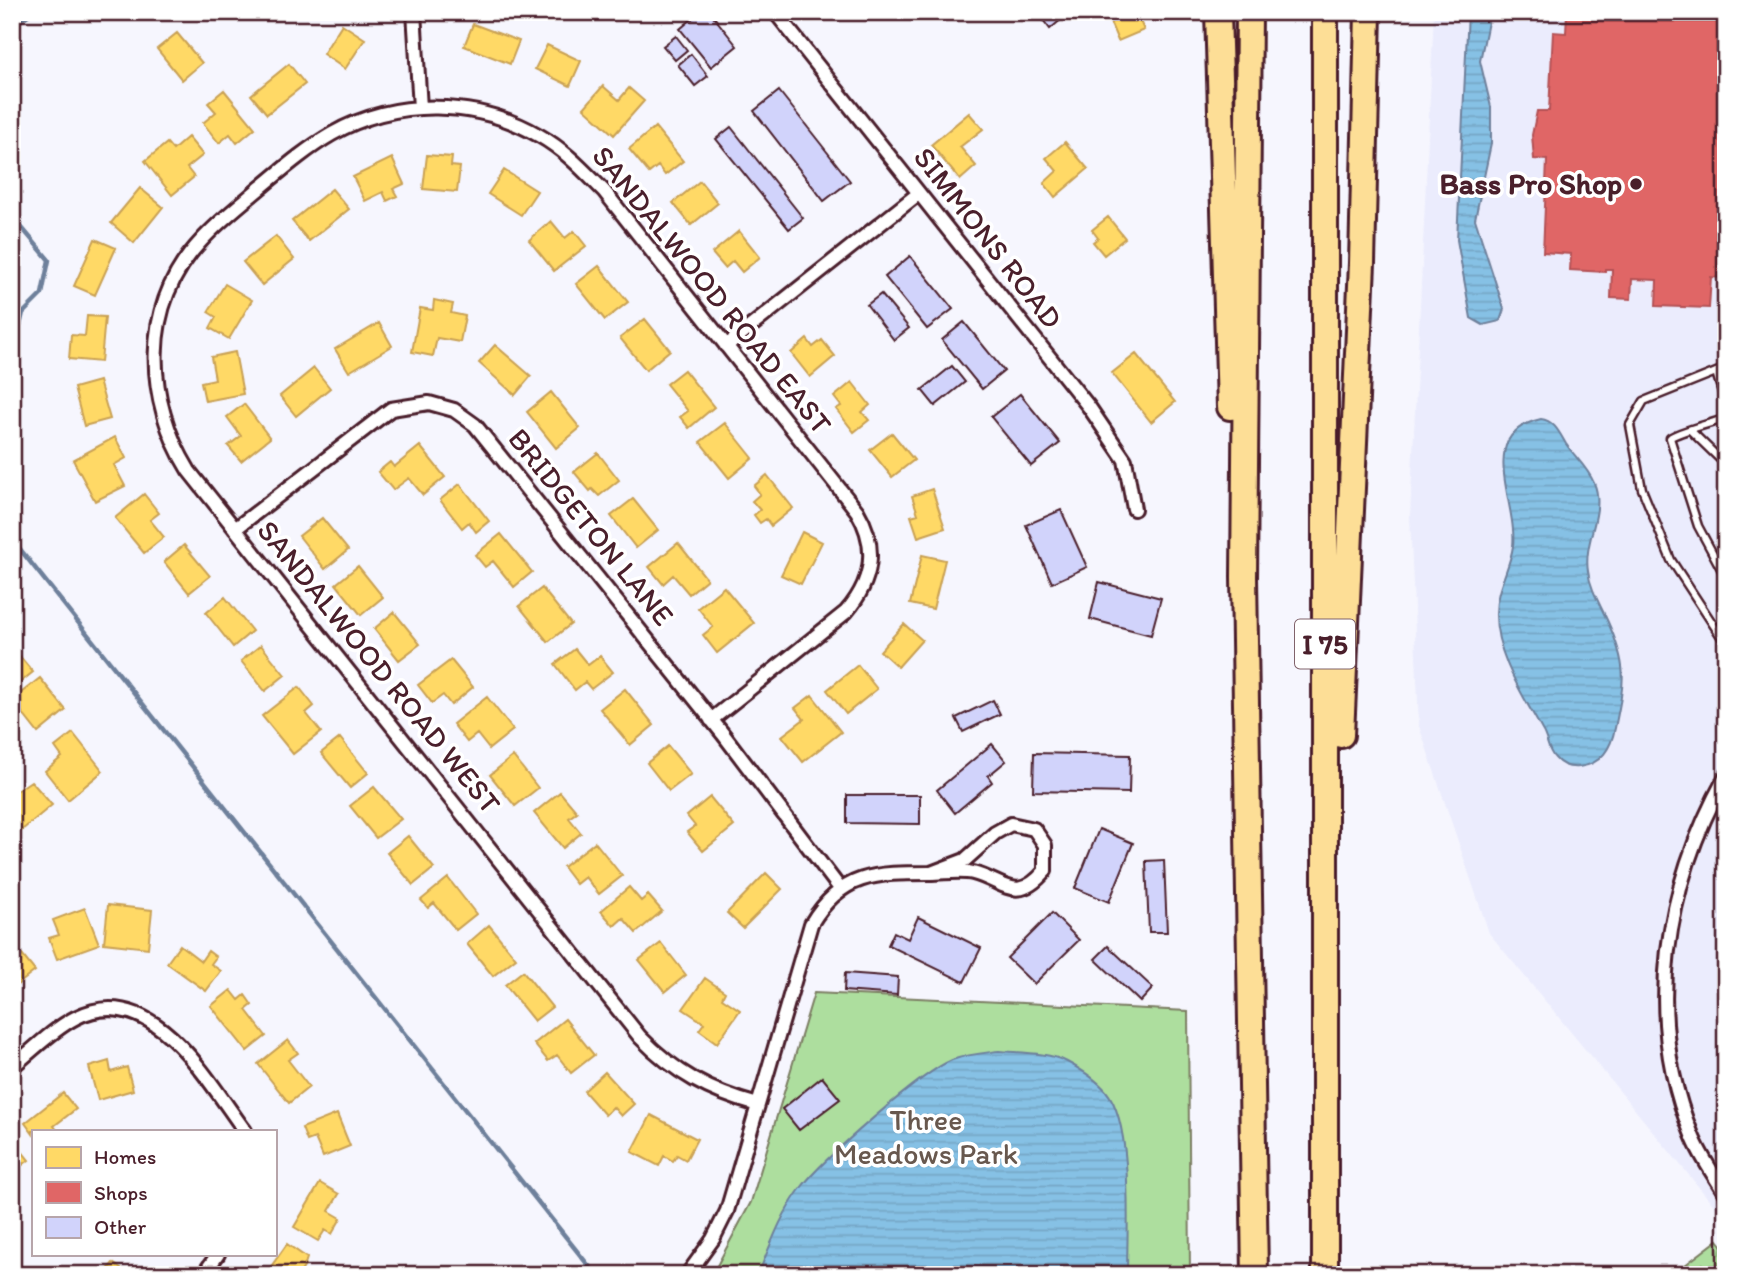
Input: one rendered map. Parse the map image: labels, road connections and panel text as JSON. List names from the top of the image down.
{
  "streets": {
    "highway": ["I 75"],
    "street": [
      "SIMMONS ROAD",
      "SANDALWOOD ROAD EAST",
      "BRIDGETON LANE",
      "SANDALWOOD ROAD WEST"
    ]
  },
  "crossings": [
    ["SANDALWOOD ROAD EAST", "BRIDGETON LANE"],
    ["SANDALWOOD ROAD EAST", "SANDALWOOD ROAD WEST"],
    ["BRIDGETON LANE", "SANDALWOOD ROAD WEST"]
  ],
  "parks": ["Three Meadows Park"],
  "places": ["Bass Pro Shop"],
  "legend": ["Homes", "Shops", "Other"]
}
